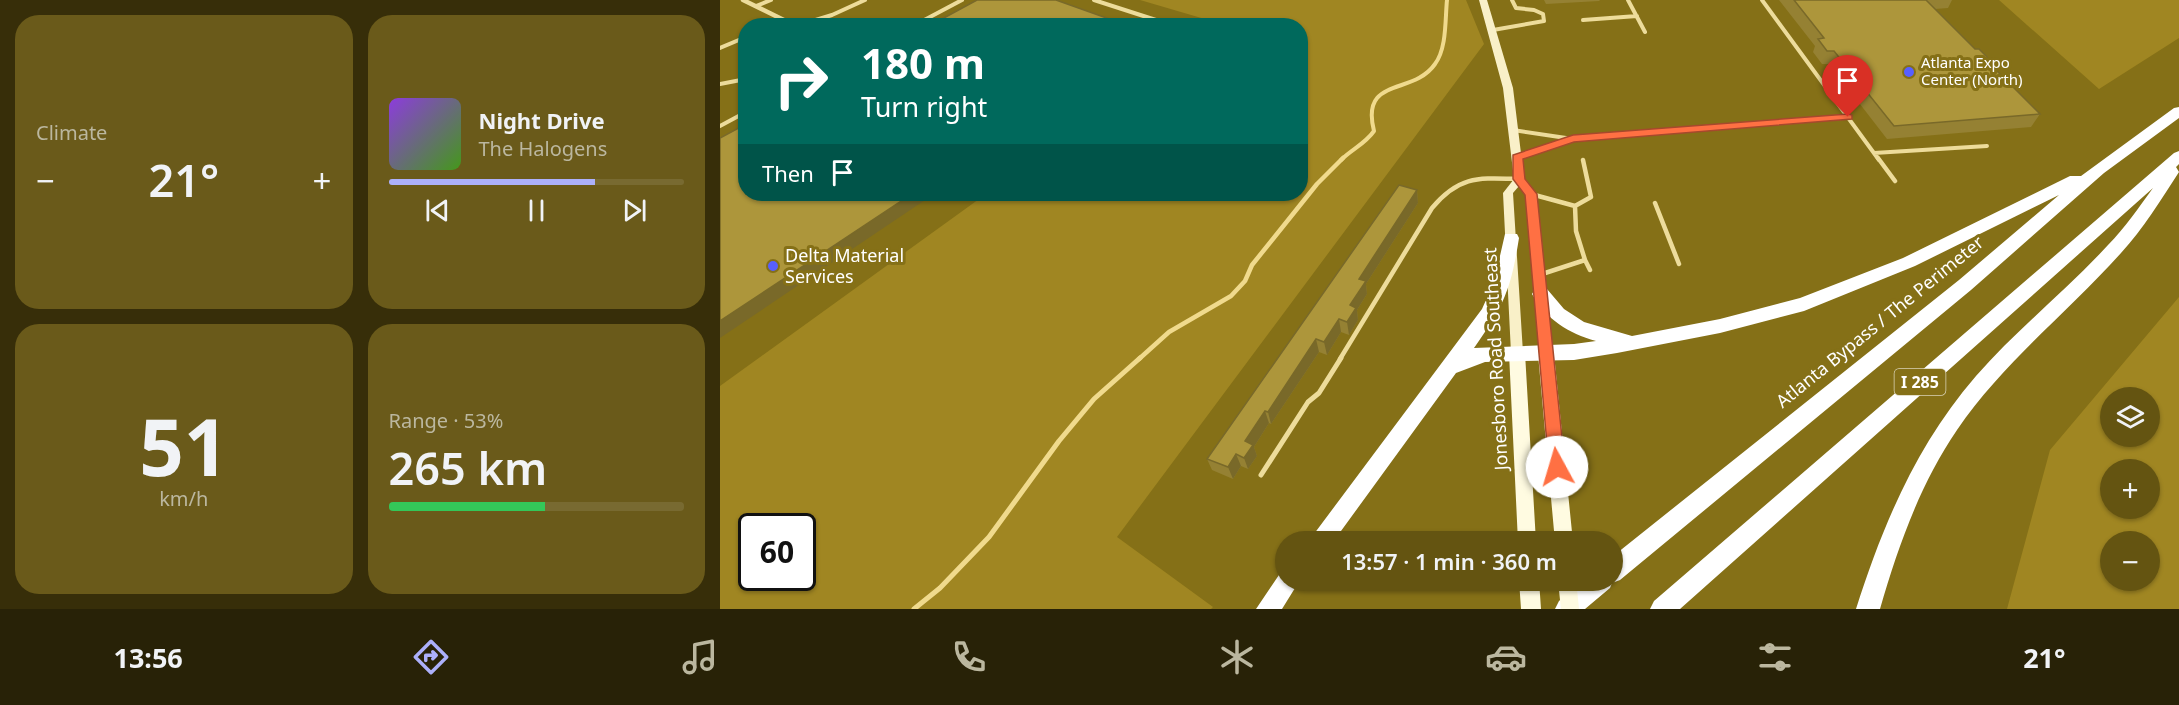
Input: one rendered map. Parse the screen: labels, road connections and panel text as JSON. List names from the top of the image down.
{
  "streets": {
    "highway": ["Atlanta Bypass / The Perimeter", "I 285"],
    "main road": ["Jonesboro Road Southeast"]
  },
  "places": ["Atlanta Expo Center (North)", "Delta Material Services"],
  "page": {
    "tile": [
      "Climate",
      ["51", "km/h"],
      ["Range · 53%", "265 km"]
    ],
    "turn": ["180 m", "Turn right"],
    "song": ["Night Drive", "The Halogens"],
    "then": "Then",
    "heat": ["−", "21°", "+"],
    "map_buttons": ["+", "−"],
    "limit": "60",
    "trip": "13:57 · 1 min · 360 m",
    "tabs": ["13:56", "21°"]
  }
}
